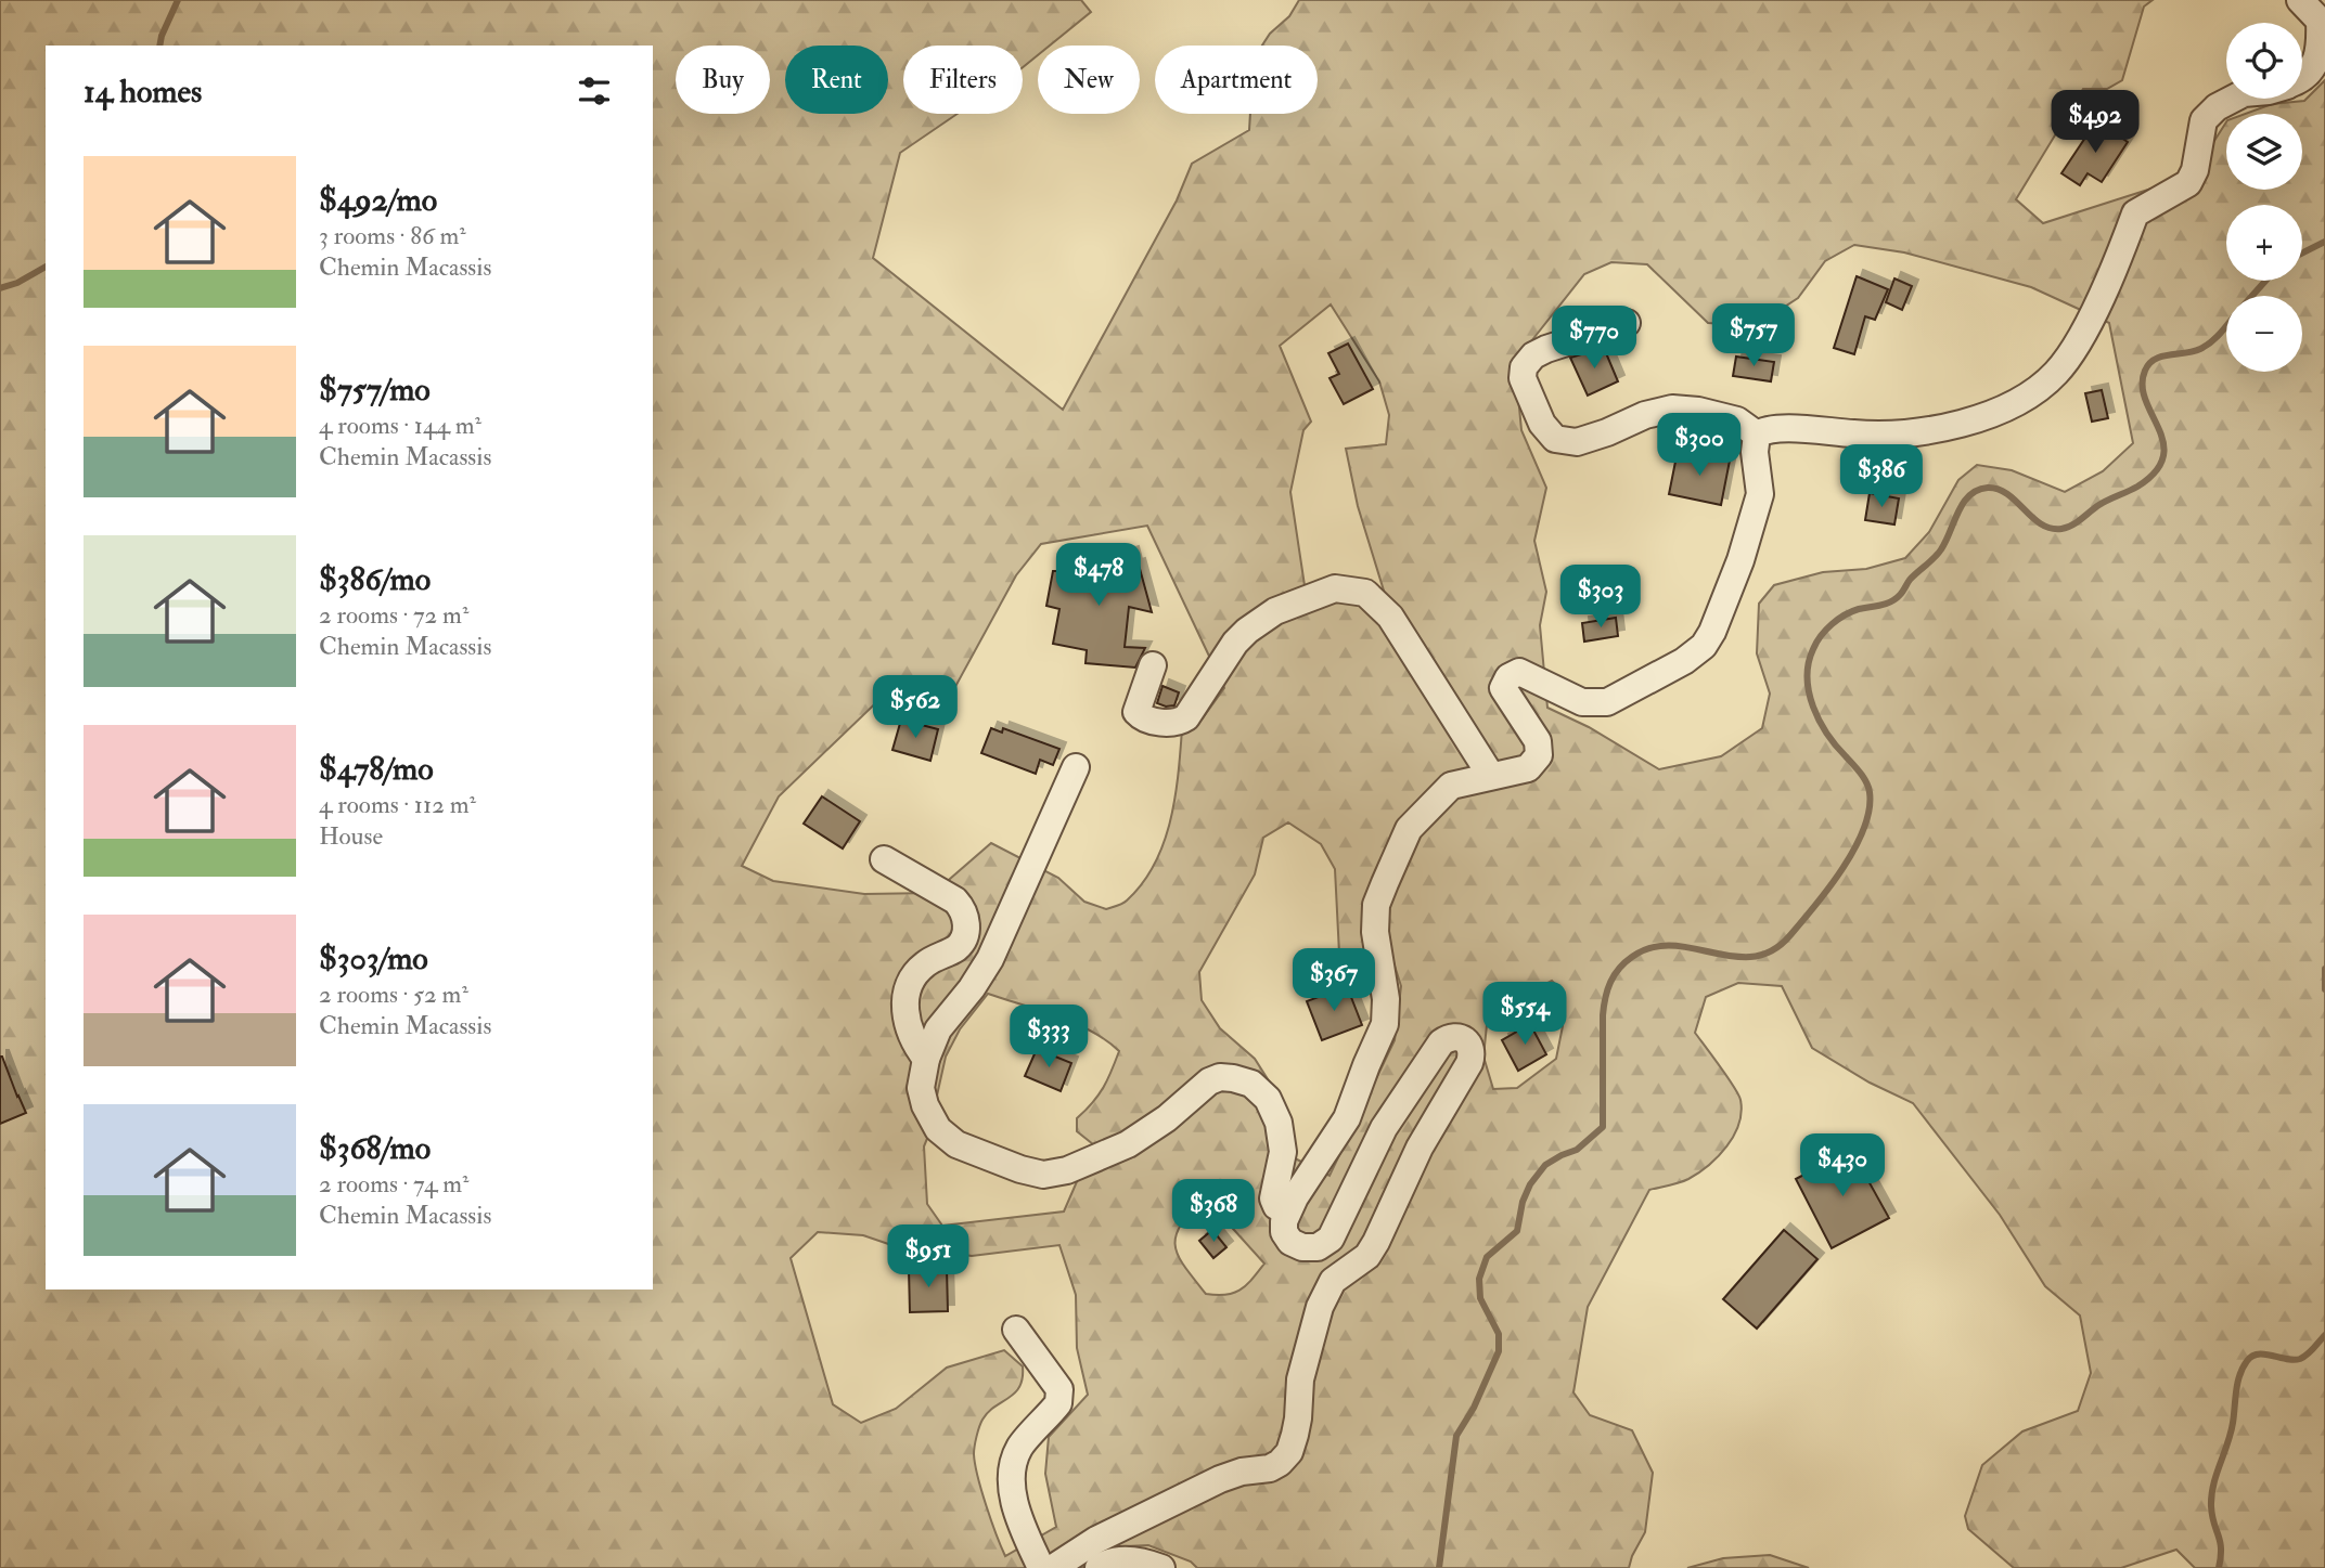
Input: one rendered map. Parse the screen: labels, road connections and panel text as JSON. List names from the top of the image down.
{
  "page": {
    "map_buttons": ["+", "−"],
    "chip": [
      "Buy",
      "Rent",
      "Filters",
      "New",
      "Apartment"
    ],
    "heading": "14 homes",
    "price": [
      "$492",
      "$757",
      "$770",
      "$300",
      "$386",
      "$478",
      "$303",
      "$562",
      "$367",
      "$554",
      "$333",
      "$430",
      "$368",
      "$951"
    ],
    "list": [
      {
        "name": "$492/mo",
        "note": "3 rooms · 86 m² · Chemin Macassis"
      },
      {
        "name": "$757/mo",
        "note": "4 rooms · 144 m² · Chemin Macassis"
      },
      {
        "name": "$386/mo",
        "note": "2 rooms · 72 m² · Chemin Macassis"
      },
      {
        "name": "$478/mo",
        "note": "4 rooms · 112 m² · House"
      },
      {
        "name": "$303/mo",
        "note": "2 rooms · 52 m² · Chemin Macassis"
      },
      {
        "name": "$368/mo",
        "note": "2 rooms · 74 m² · Chemin Macassis"
      }
    ]
  }
}
